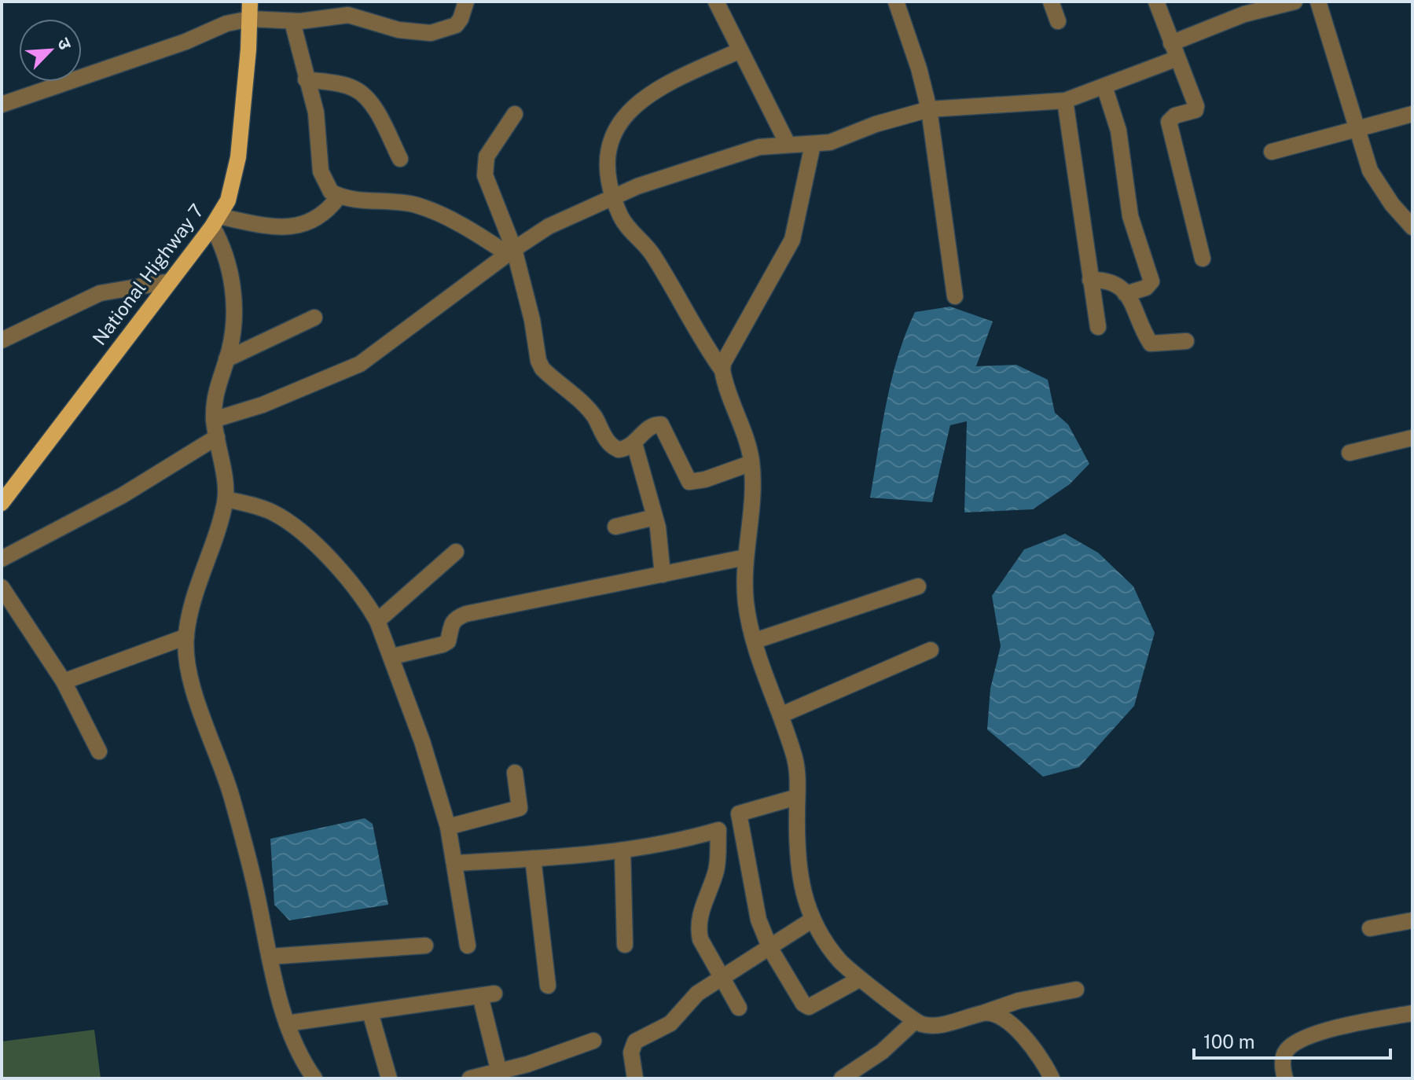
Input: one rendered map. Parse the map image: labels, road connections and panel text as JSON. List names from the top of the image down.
{
  "streets": {
    "main road": ["National Highway 7"]
  },
  "scale_bar": "100 m",
  "north": "top right"
}
